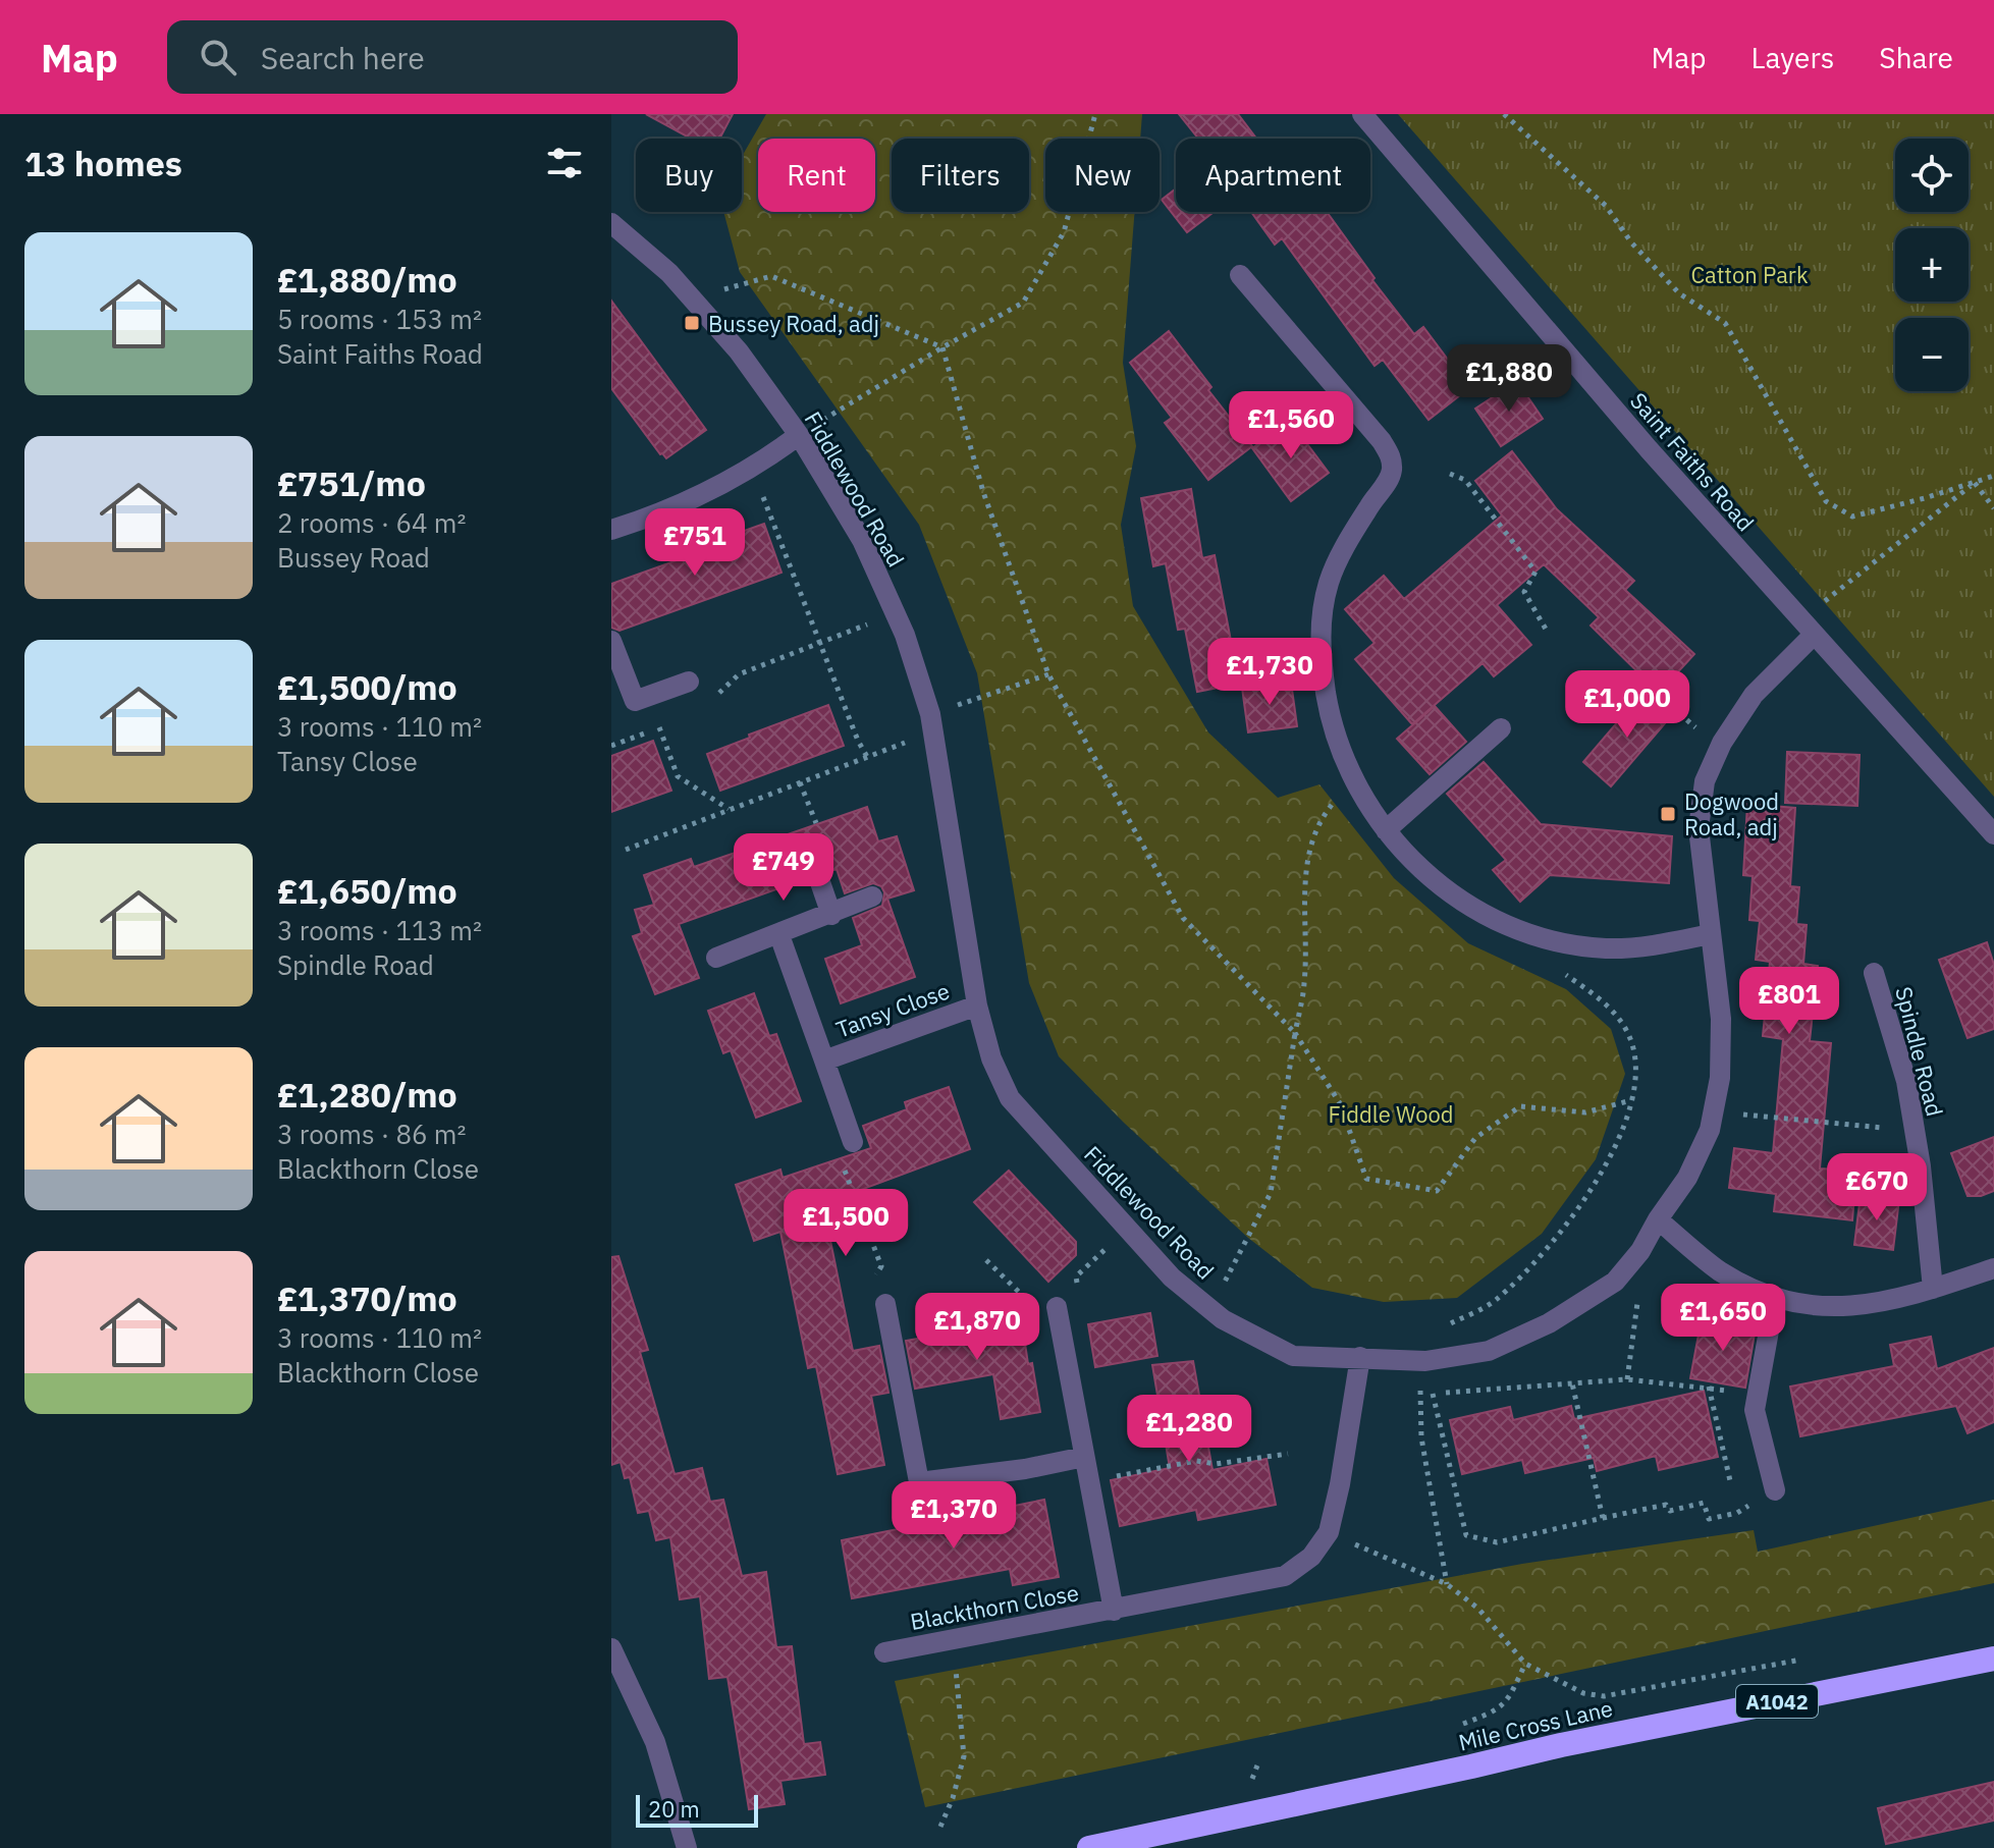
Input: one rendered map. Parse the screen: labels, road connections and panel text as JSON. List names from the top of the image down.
{
  "streets": {
    "highway": ["A1042", "Mile Cross Lane"],
    "street": [
      "Saint Faiths Road",
      "Fiddlewood Road",
      "Tansy Close",
      "Spindle Road",
      "Blackthorn Close"
    ]
  },
  "crossings": [
    ["Saint Faiths Road", "Fiddlewood Road"],
    ["Fiddlewood Road", "Tansy Close"],
    ["Fiddlewood Road", "Blackthorn Close"]
  ],
  "parks": ["Catton Park", "Fiddle Wood"],
  "places": {
    "transit": ["Bussey Road, adj", "Dogwood Road, adj"]
  },
  "scale_bar": "20 m",
  "page": {
    "header": "Map",
    "search": "Search here",
    "nav": ["Map", "Layers", "Share"],
    "heading": "13 homes",
    "map_buttons": ["+", "−"],
    "chip": [
      "Buy",
      "Rent",
      "Filters",
      "New",
      "Apartment"
    ],
    "list": [
      {
        "name": "£1,880/mo",
        "note": "5 rooms · 153 m² · Saint Faiths Road"
      },
      {
        "name": "£751/mo",
        "note": "2 rooms · 64 m² · Bussey Road"
      },
      {
        "name": "£1,500/mo",
        "note": "3 rooms · 110 m² · Tansy Close"
      },
      {
        "name": "£1,650/mo",
        "note": "3 rooms · 113 m² · Spindle Road"
      },
      {
        "name": "£1,280/mo",
        "note": "3 rooms · 86 m² · Blackthorn Close"
      },
      {
        "name": "£1,370/mo",
        "note": "3 rooms · 110 m² · Blackthorn Close"
      }
    ],
    "price": [
      "£1,880",
      "£1,560",
      "£751",
      "£1,730",
      "£1,000",
      "£749",
      "£801",
      "£670",
      "£1,500",
      "£1,650",
      "£1,870",
      "£1,280",
      "£1,370"
    ],
    "scale": "20 m"
  }
}
